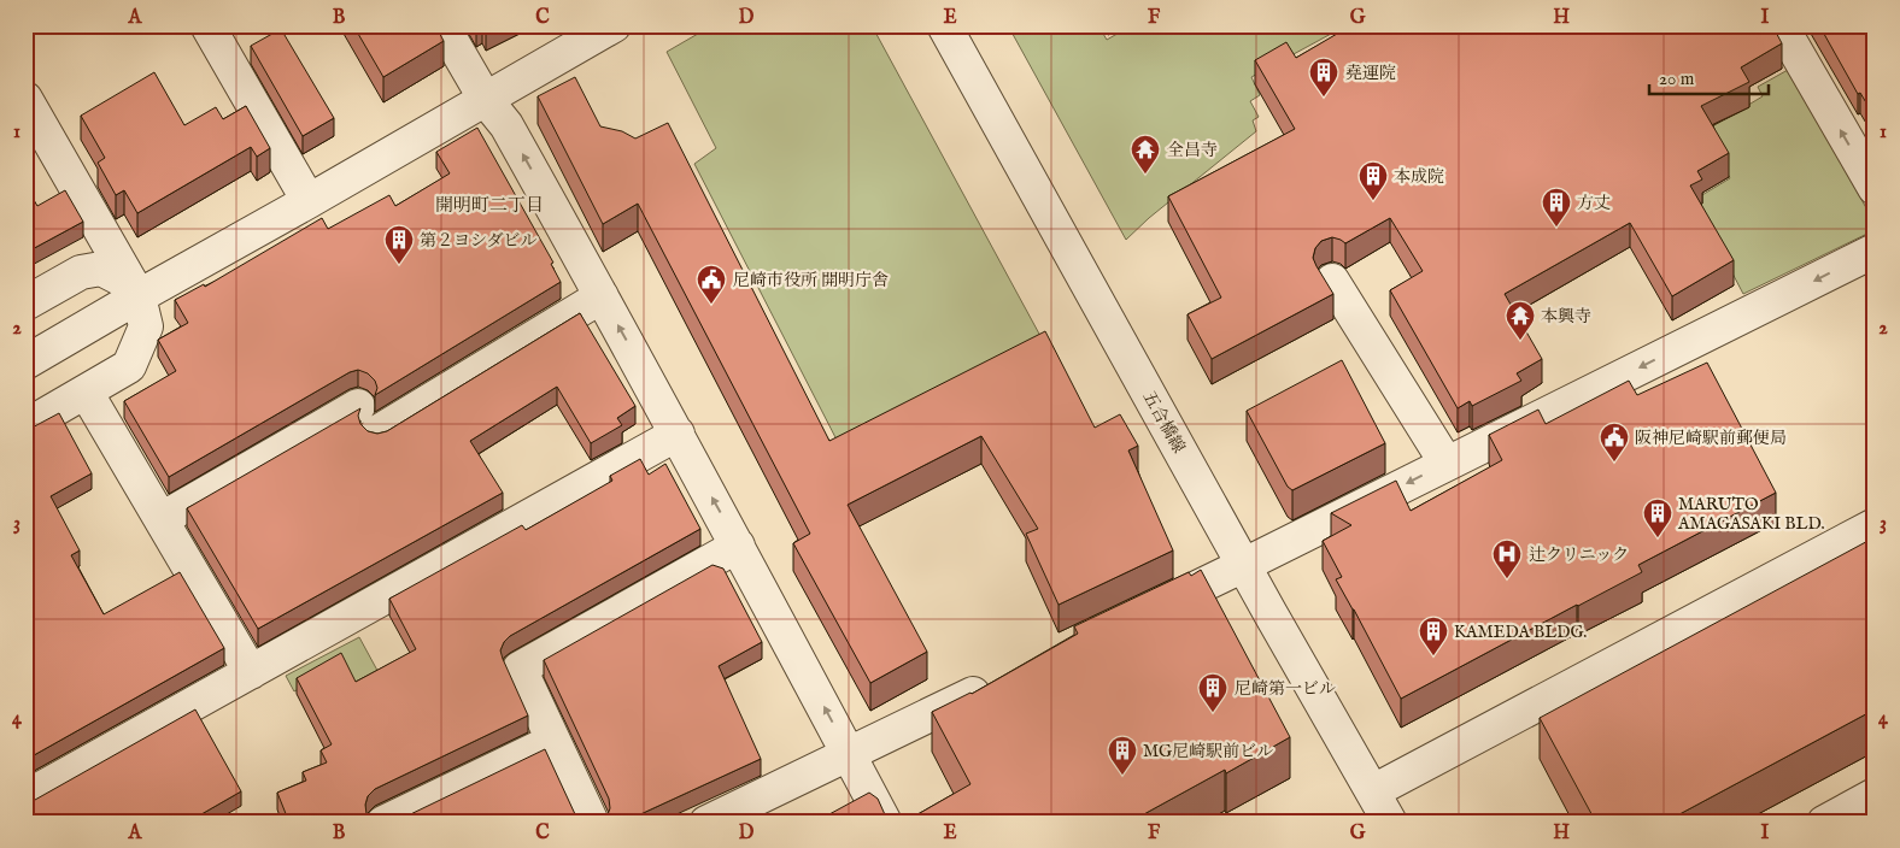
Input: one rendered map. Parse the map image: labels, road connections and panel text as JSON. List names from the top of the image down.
{
  "streets": {
    "street": ["五合橋線"]
  },
  "districts": ["開明町二丁目"],
  "places": {
    "building": [
      "堯運院",
      "本成院",
      "方丈",
      "第２ヨシダビル",
      "MARUTO AMAGASAKI BLD.",
      "KAMEDA BLDG.",
      "尼崎第一ビル",
      "MG尼崎駅前ビル"
    ],
    "temple": ["全昌寺", "本興寺"],
    "public building": ["尼崎市役所 開明庁舎", "阪神尼崎駅前郵便局"],
    "hospital": ["辻クリニック"]
  },
  "scale_bar": "20 m",
  "grid": {
    "columns": [
      "A",
      "B",
      "C",
      "D",
      "E",
      "F",
      "G",
      "H",
      "I"
    ],
    "rows": [
      "1",
      "2",
      "3",
      "4"
    ]
  }
}
